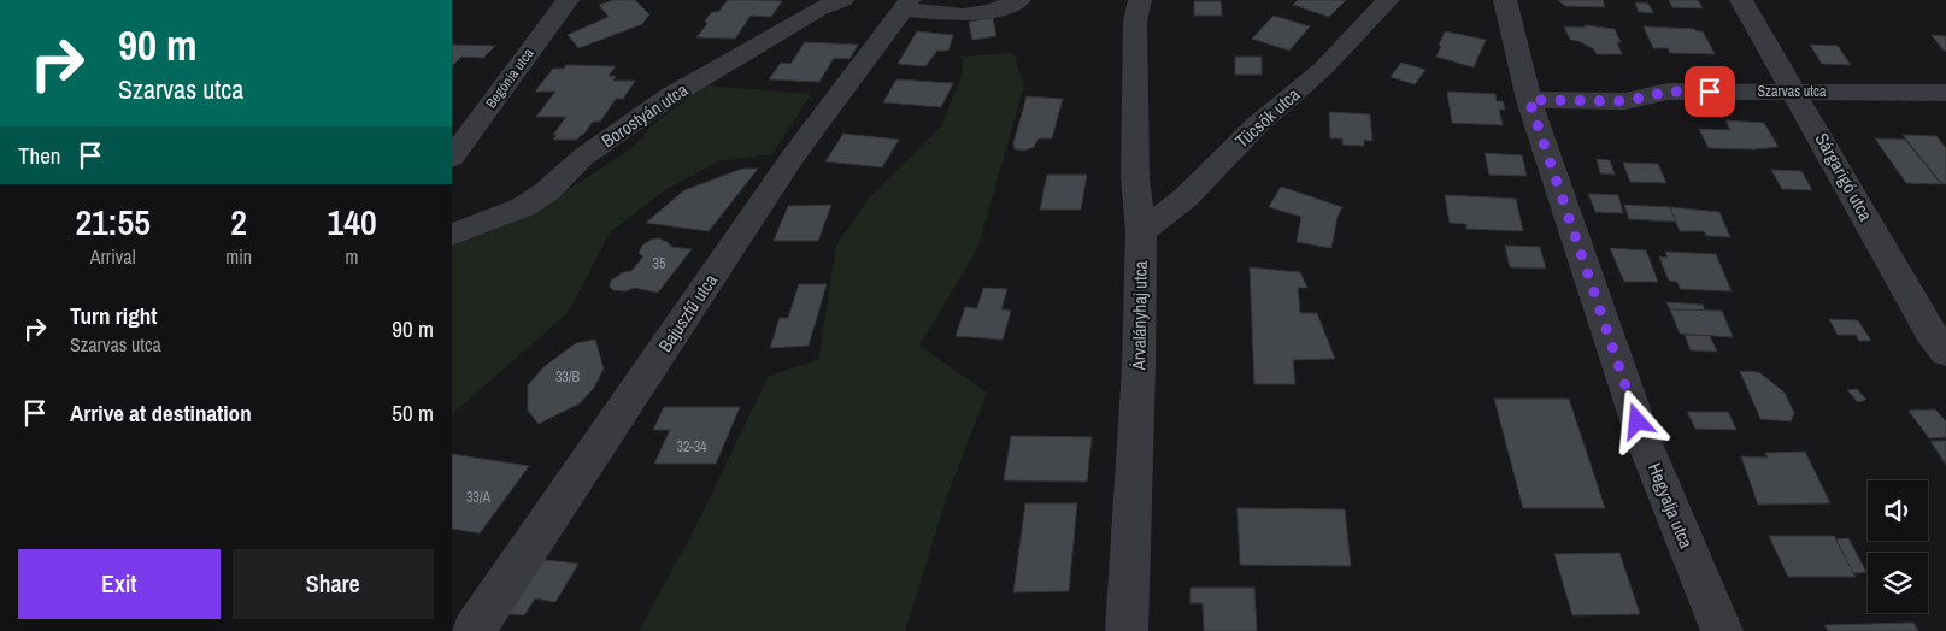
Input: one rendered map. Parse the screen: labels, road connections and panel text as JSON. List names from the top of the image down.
{
  "streets": {
    "street": [
      "Begónia utca",
      "Szarvas utca",
      "Borostyán utca",
      "Tücsök utca",
      "Sárgarigó utca",
      "Bajuszfű utca",
      "Árvalányhaj utca",
      "Hegyalja utca"
    ]
  },
  "crossings": [
    ["Szarvas utca", "Sárgarigó utca"],
    ["Szarvas utca", "Hegyalja utca"],
    ["Tücsök utca", "Árvalányhaj utca"]
  ],
  "house_numbers": [
    "35",
    "33/B",
    "32-34",
    "33/A"
  ],
  "page": {
    "turn": ["90 m", "Szarvas utca"],
    "then": "Then",
    "eta": [
      "21:55",
      "Arrival",
      "2",
      "min",
      "140",
      "m"
    ],
    "list": [
      {
        "name": "Turn right",
        "note": "Szarvas utca",
        "value": "90 m"
      },
      {
        "name": "Arrive at destination",
        "value": "50 m"
      }
    ],
    "buttons": ["Exit", "Share"]
  }
}
